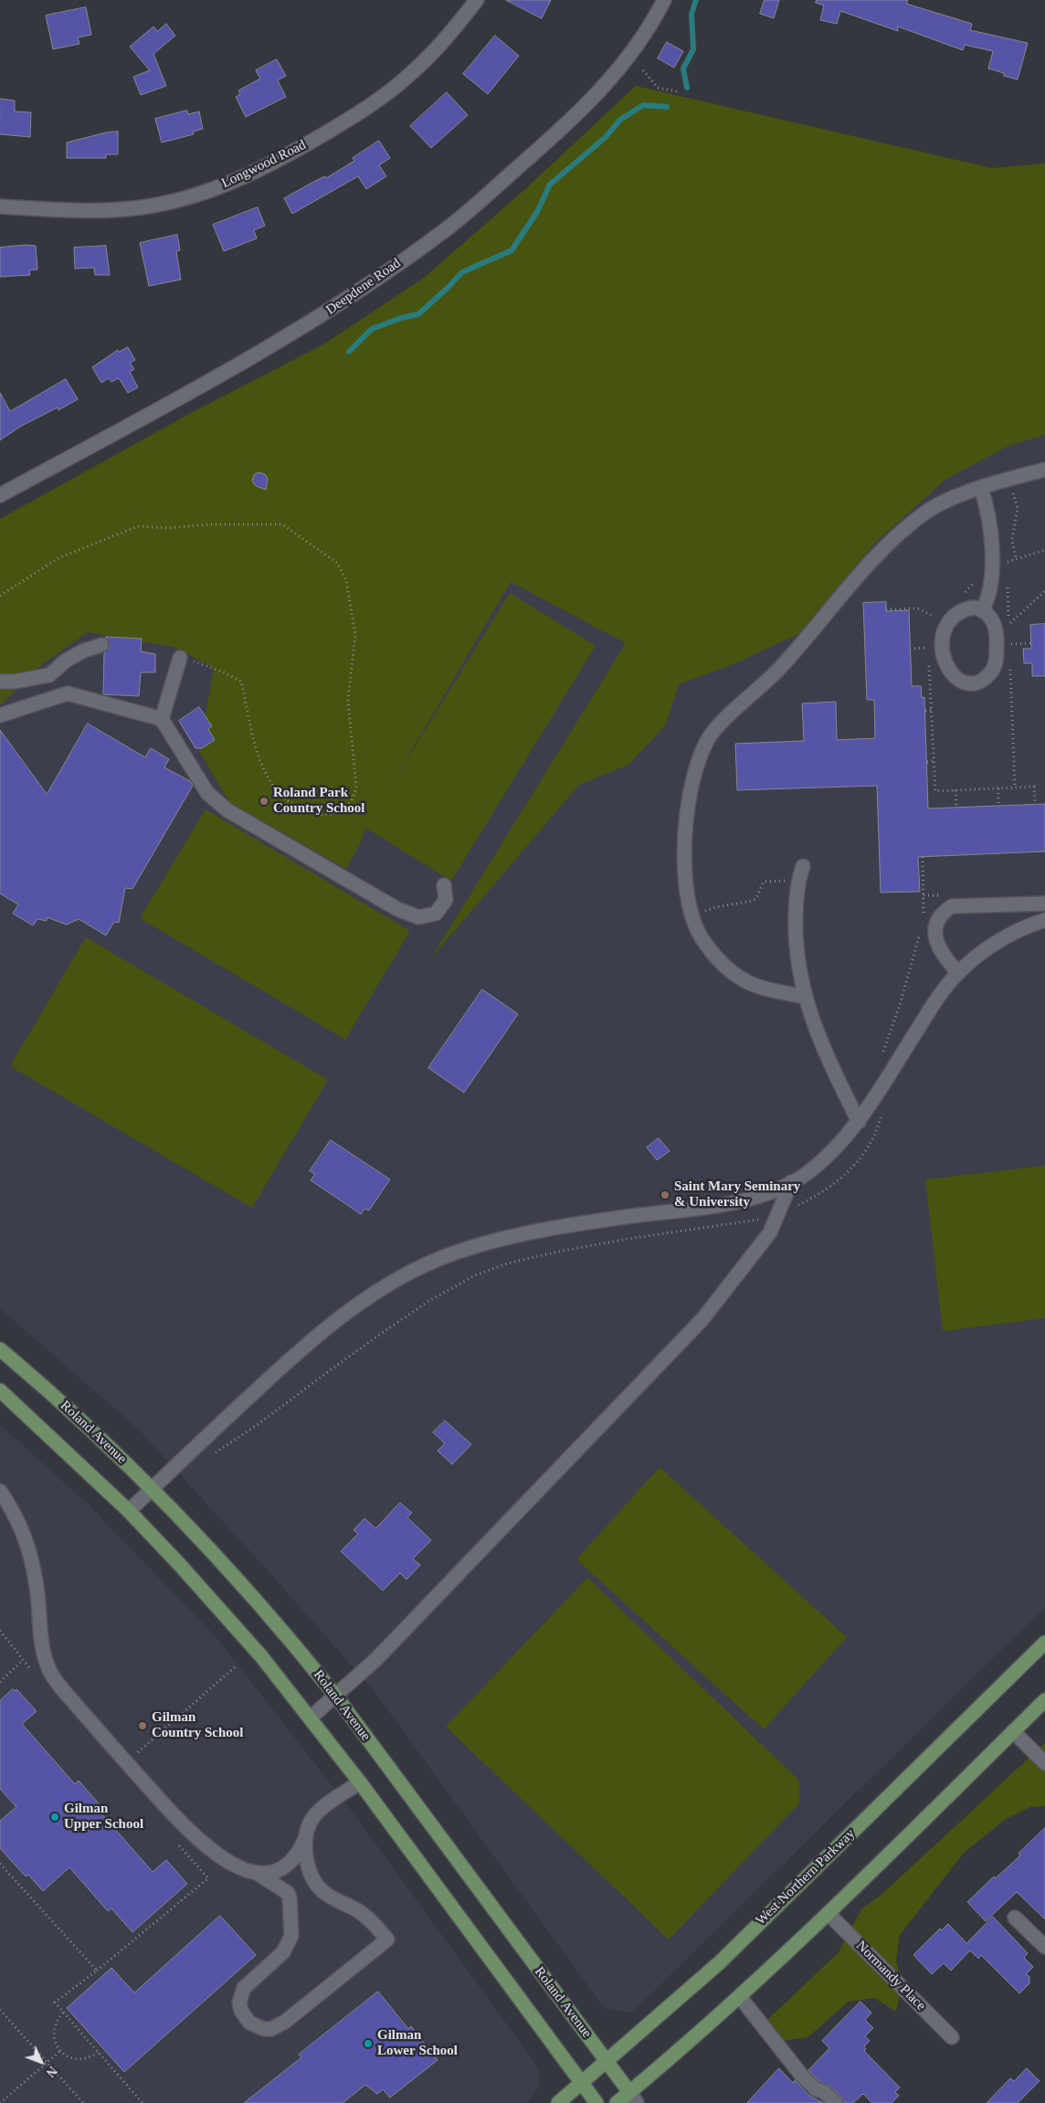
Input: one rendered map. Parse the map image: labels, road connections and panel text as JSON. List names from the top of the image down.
{
  "streets": {
    "main road": ["Roland Avenue", "West Northern Parkway"],
    "street": ["Longwood Road", "Deepdene Road", "Normandy Place"]
  },
  "crossings": [
    ["Roland Avenue", "West Northern Parkway"]
  ],
  "places": [
    "Roland Park Country School",
    "Saint Mary Seminary & University",
    "Gilman Country School",
    "Gilman Upper School",
    "Gilman Lower School"
  ],
  "north": "bottom right"
}
